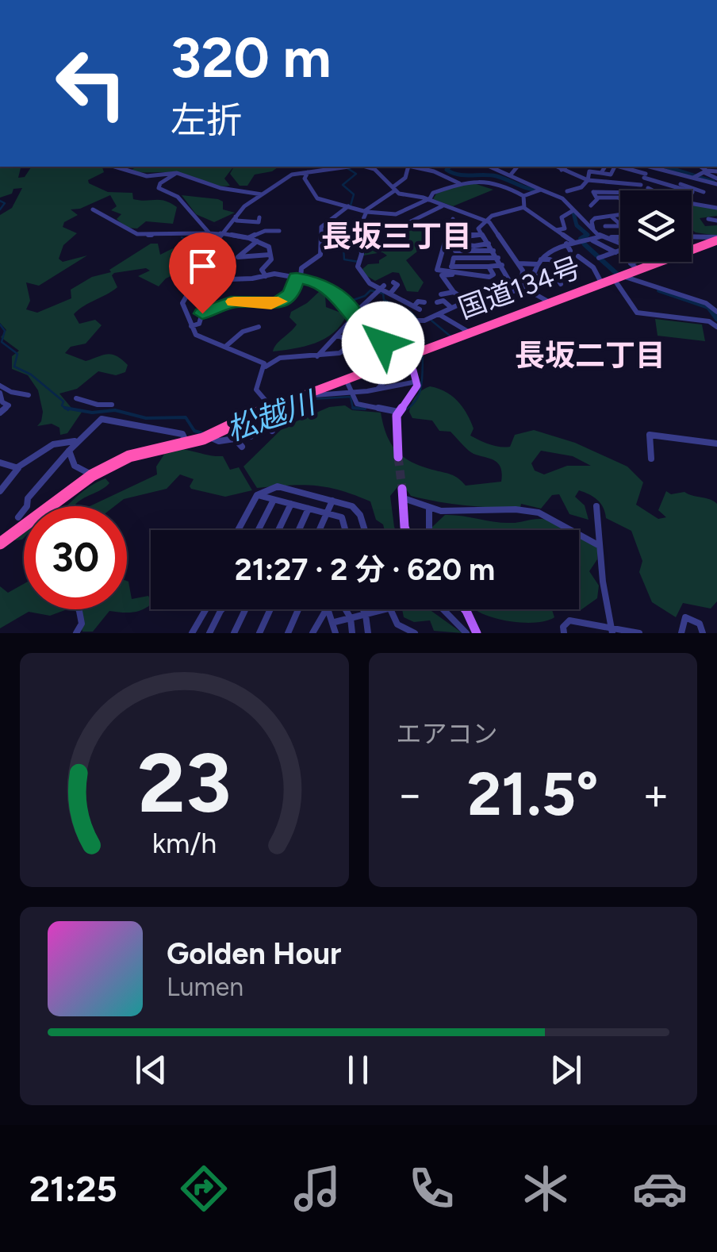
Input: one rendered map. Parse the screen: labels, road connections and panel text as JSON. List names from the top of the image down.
{
  "streets": {
    "highway": ["国道134号"]
  },
  "districts": ["長坂三丁目", "長坂二丁目"],
  "water": ["松越川"],
  "page": {
    "turn": ["320 m", "左折"],
    "limit": "30",
    "trip": "21:27 · 2 分 · 620 m",
    "tile": "エアコン",
    "heat": ["−", "21.5°", "+"],
    "song": ["Golden Hour", "Lumen"],
    "tabs": "21:25",
    "gauge": ["23", "km/h"]
  }
}
